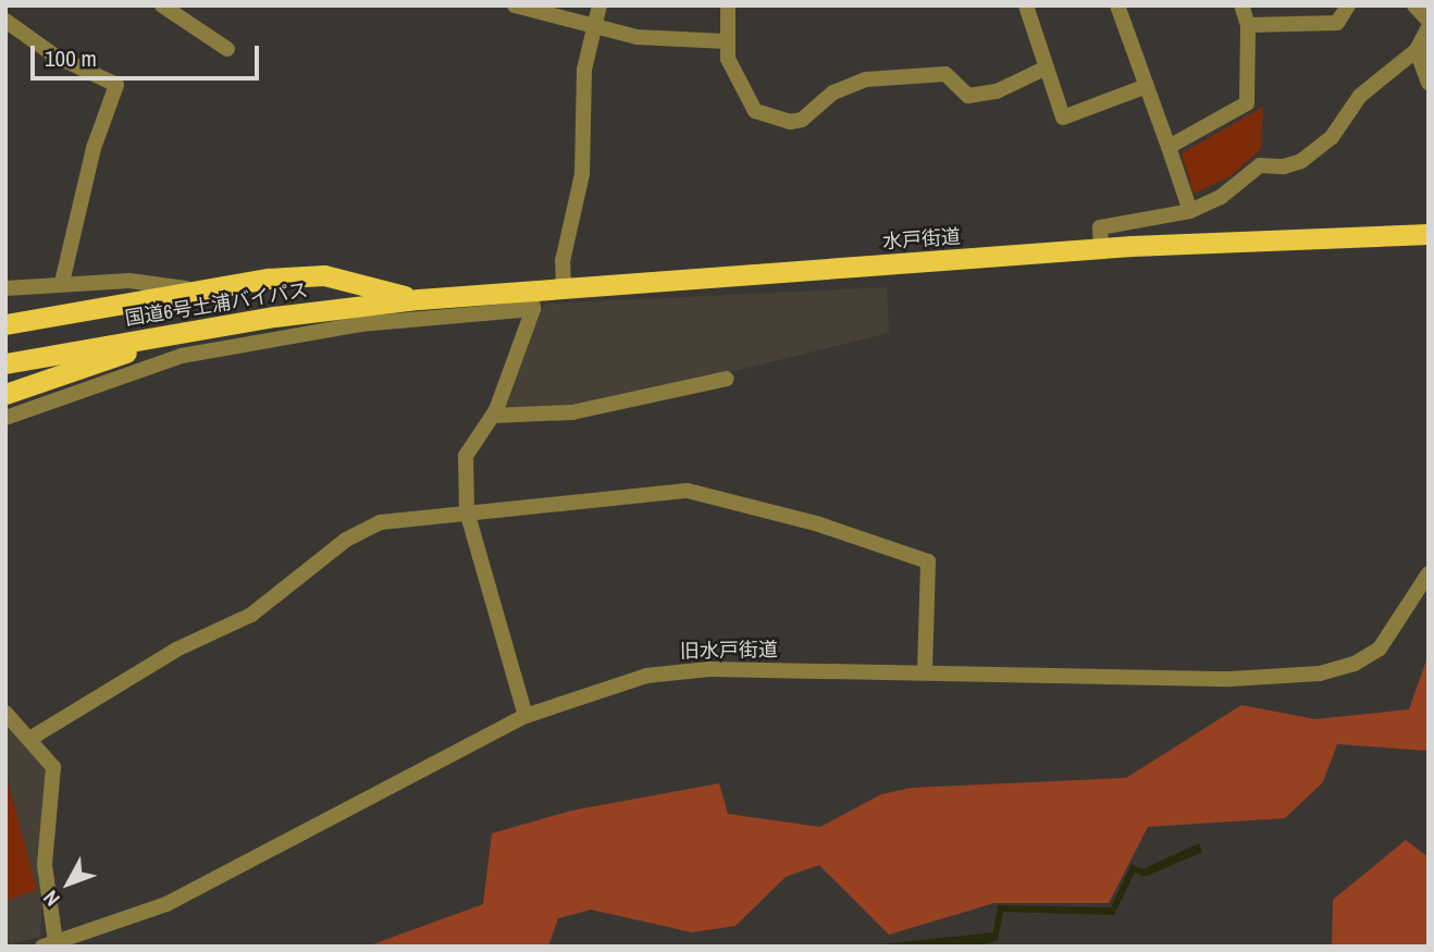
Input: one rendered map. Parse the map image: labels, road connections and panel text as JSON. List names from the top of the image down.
{
  "streets": {
    "highway": ["水戸街道", "国道6号土浦バイパス"],
    "street": ["旧水戸街道"]
  },
  "crossings": [
    ["水戸街道", "国道6号土浦バイパス"]
  ],
  "scale_bar": "100 m",
  "north": "bottom left"
}
